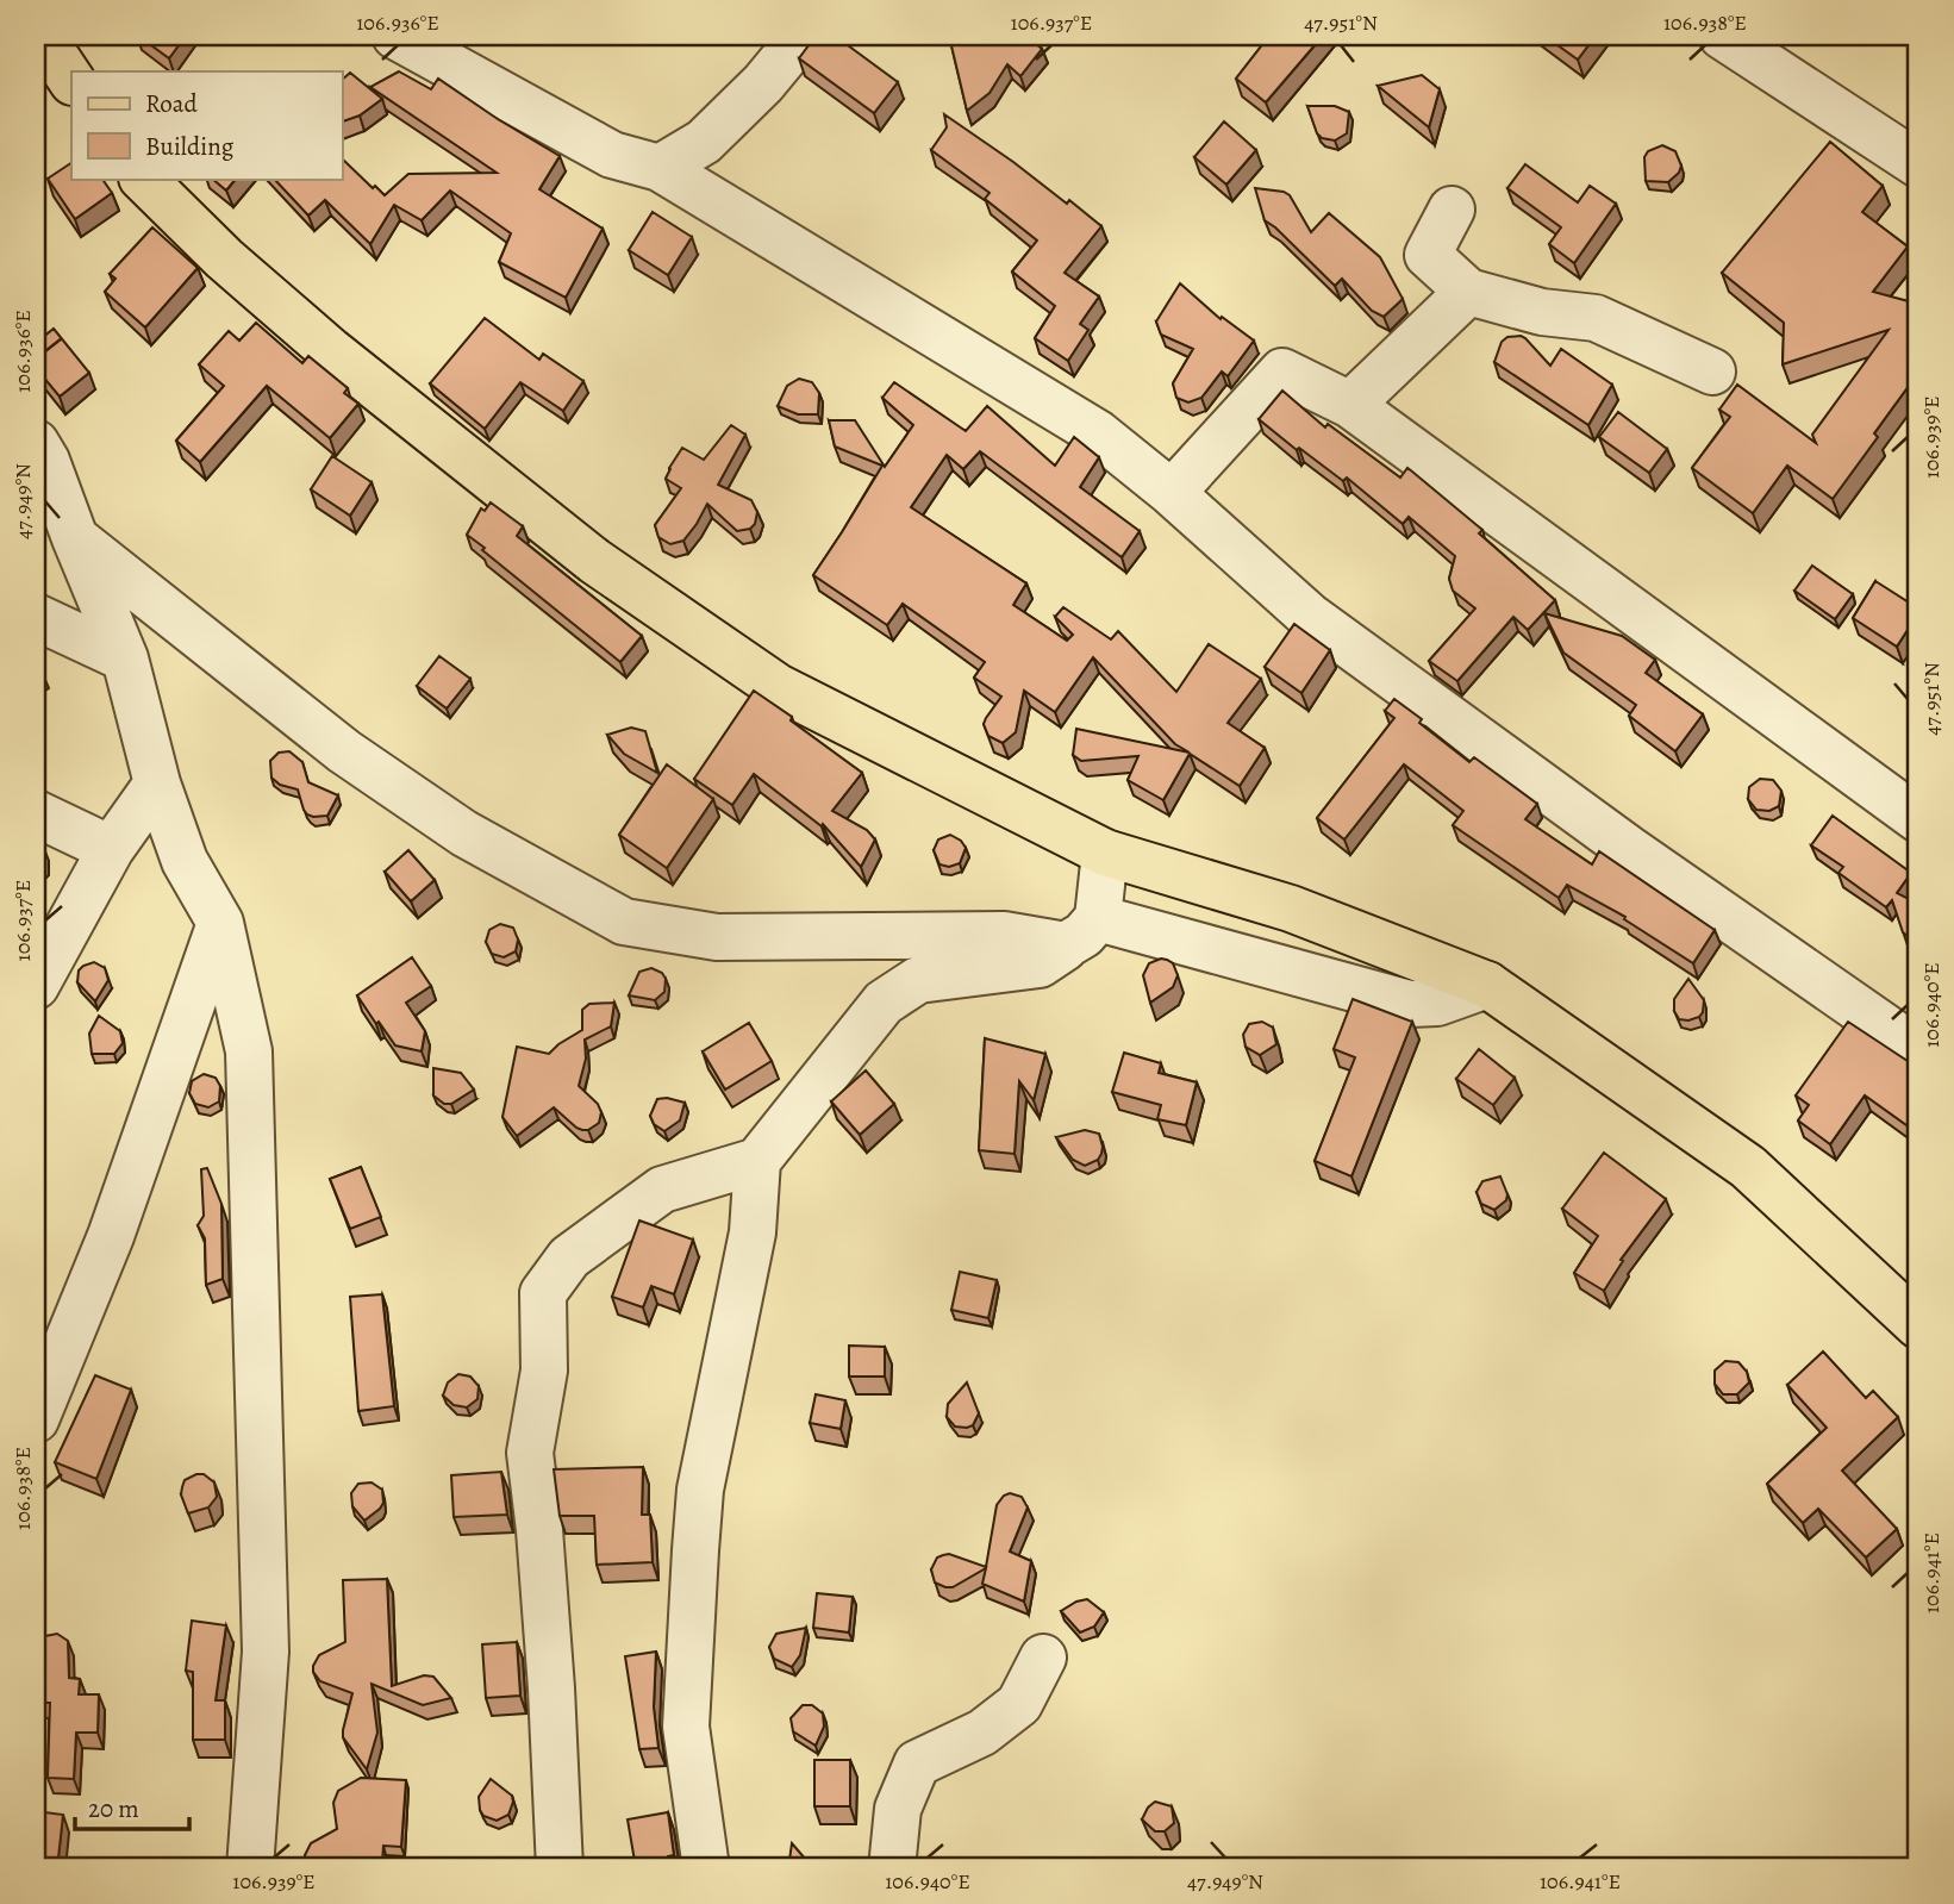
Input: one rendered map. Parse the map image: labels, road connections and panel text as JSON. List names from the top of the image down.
{
  "legend": ["Road", "Building"],
  "scale_bar": "20 m",
  "coordinates": [
    "106.936°E",
    "106.937°E",
    "47.951°N",
    "106.938°E",
    "106.939°E",
    "47.949°N",
    "106.940°E",
    "106.941°E"
  ]
}
